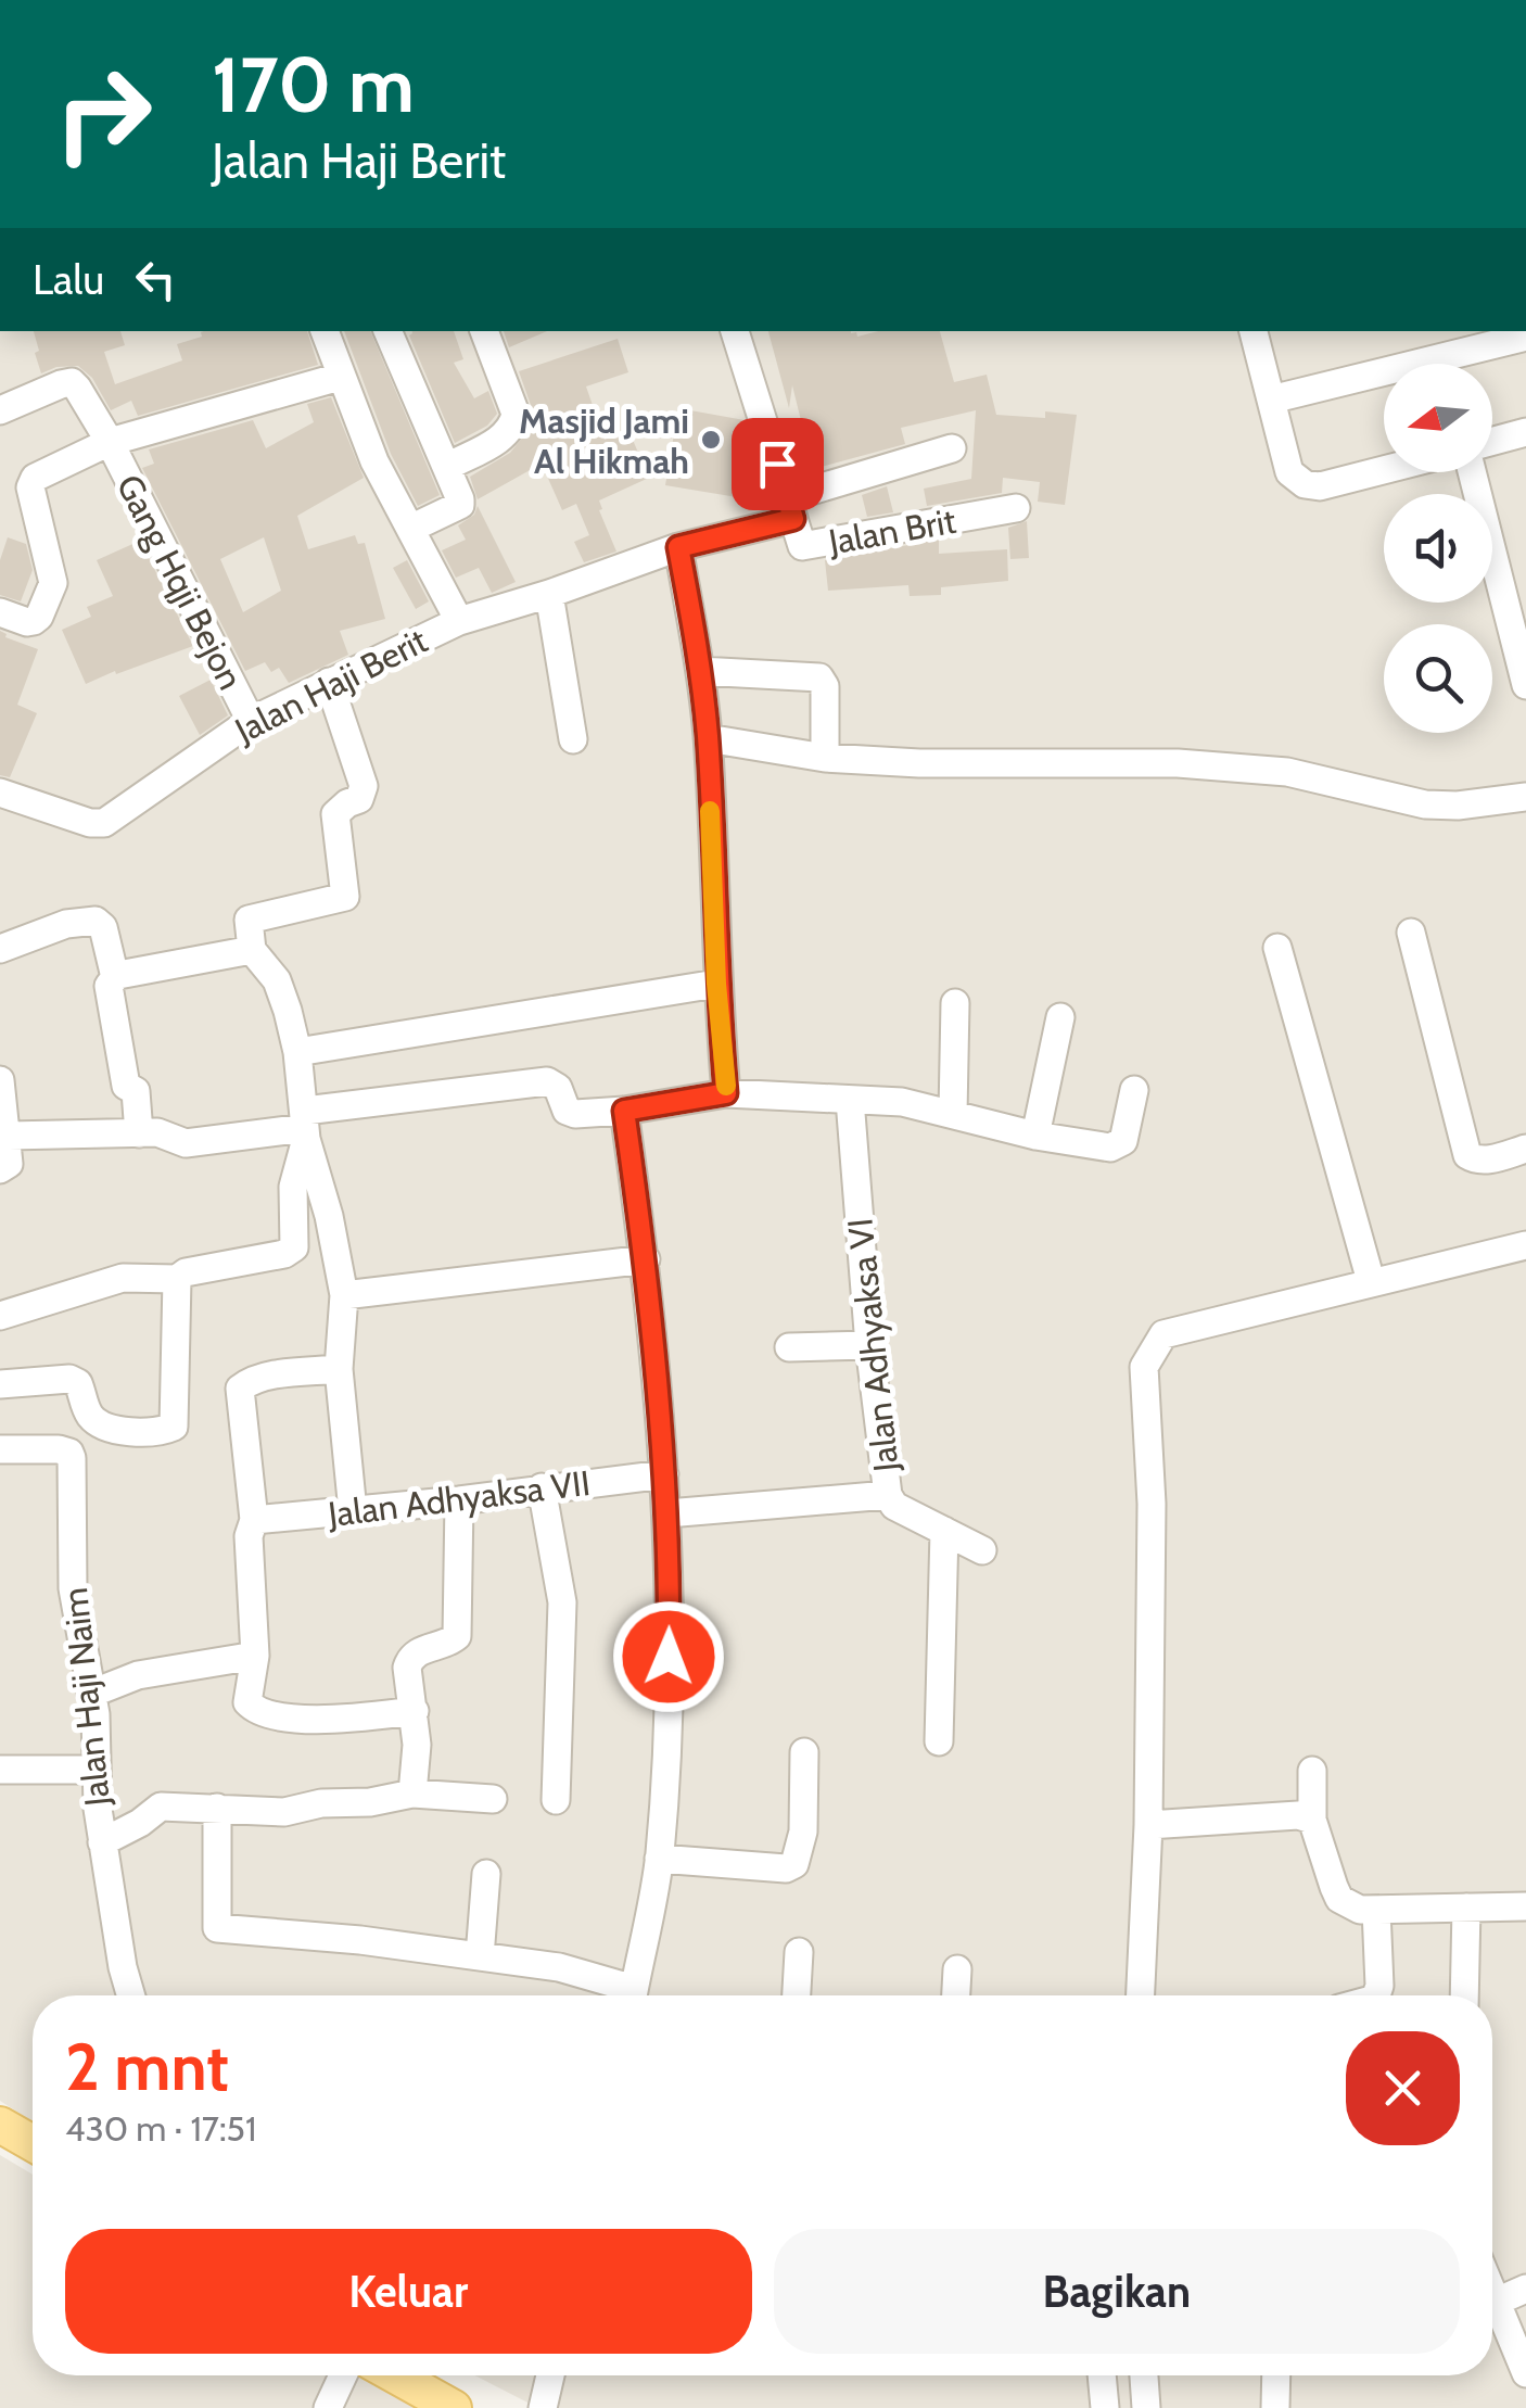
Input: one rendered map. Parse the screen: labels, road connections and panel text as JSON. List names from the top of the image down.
{
  "streets": {
    "street": [
      "Jalan Brit",
      "Gang Hqji Bejon",
      "Jalan Haji Berit",
      "Jalan Adhyaksa VI",
      "Jalan Adhyaksa VII",
      "Jalan Haji Naim"
    ]
  },
  "crossings": [
    ["Jalan Brit", "Jalan Haji Berit"],
    ["Gang Hqji Bejon", "Jalan Haji Berit"]
  ],
  "places": ["Masjid Jami Al Hikmah"],
  "north": "left",
  "page": {
    "turn": ["170 m", "Jalan Haji Berit"],
    "then": "Lalu",
    "heading": ["2 mnt", "430 m · 17:51"],
    "buttons": ["Keluar", "Bagikan"]
  }
}
